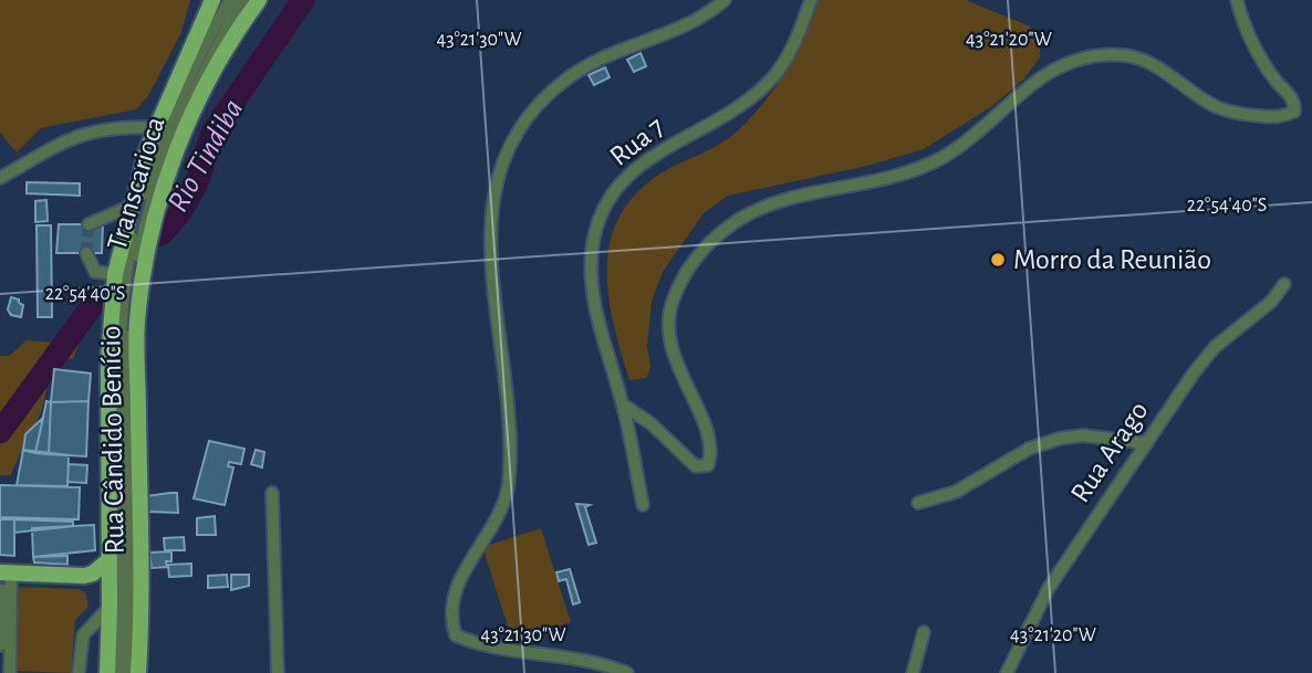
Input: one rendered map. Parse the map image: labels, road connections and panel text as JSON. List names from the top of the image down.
{
  "streets": {
    "main road": ["Rua Cândido Benício"],
    "street": ["Rua 7", "Transcarioca", "Rua Arago"]
  },
  "water": ["Rio Tindiba"],
  "places": ["Morro da Reunião"],
  "coordinates": ["43°21'30\"W", "43°21'20\"W", "22°54'40\"S"]
}
